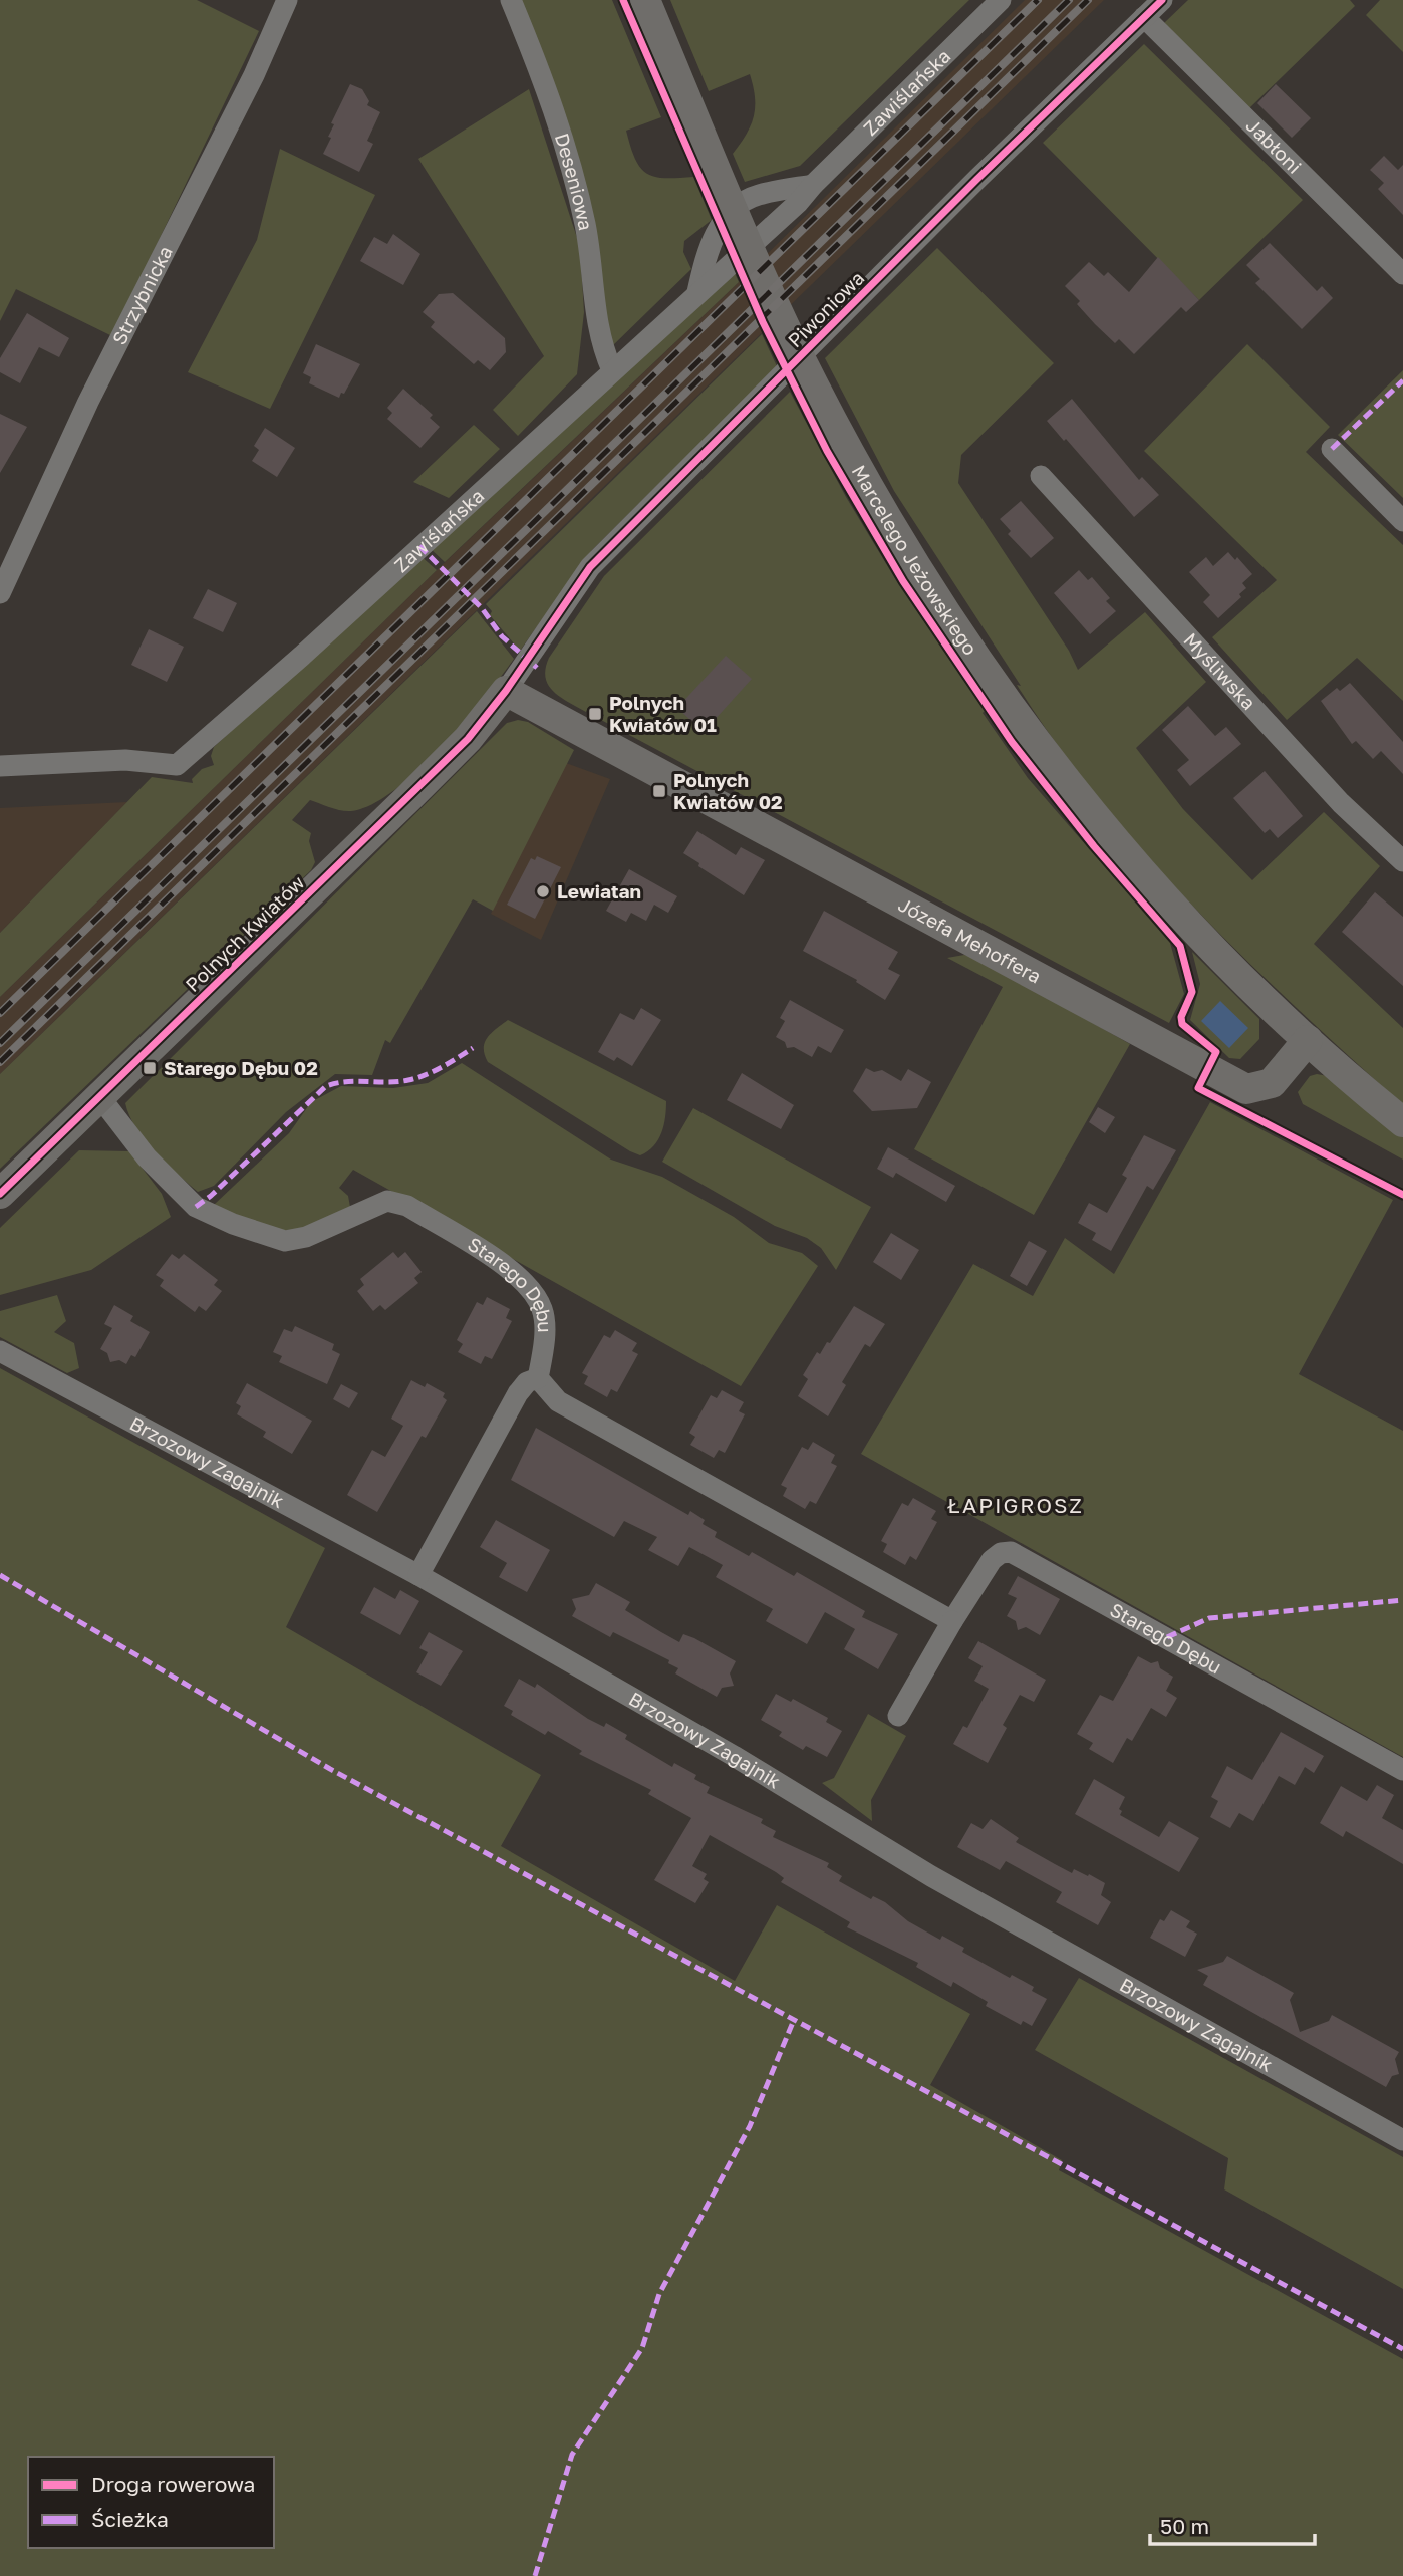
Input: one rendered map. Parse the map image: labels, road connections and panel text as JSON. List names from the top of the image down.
{
  "streets": {
    "street": [
      "Zawiślańska",
      "Jabłoni",
      "Deseniowa",
      "Strzybnicka",
      "Piwoniowa",
      "Marcelego Jeżowskiego",
      "Myśliwska",
      "Polnych Kwiatów",
      "Józefa Mehoffera",
      "Starego Dębu",
      "Brzozowy Zagajnik"
    ]
  },
  "crossings": [
    ["Zawiślańska", "Deseniowa"],
    ["Jabłoni", "Piwoniowa"],
    ["Piwoniowa", "Polnych Kwiatów"],
    ["Piwoniowa", "Józefa Mehoffera"],
    ["Marcelego Jeżowskiego", "Józefa Mehoffera"],
    ["Polnych Kwiatów", "Józefa Mehoffera"],
    ["Polnych Kwiatów", "Starego Dębu"]
  ],
  "districts": ["ŁAPIGROSZ"],
  "places": {
    "transit": ["Polnych Kwiatów 01", "Polnych Kwiatów 02", "Starego Dębu 02"],
    "other": ["Lewiatan"]
  },
  "legend": ["Droga rowerowa", "Ścieżka"],
  "scale_bar": "50 m"
}
